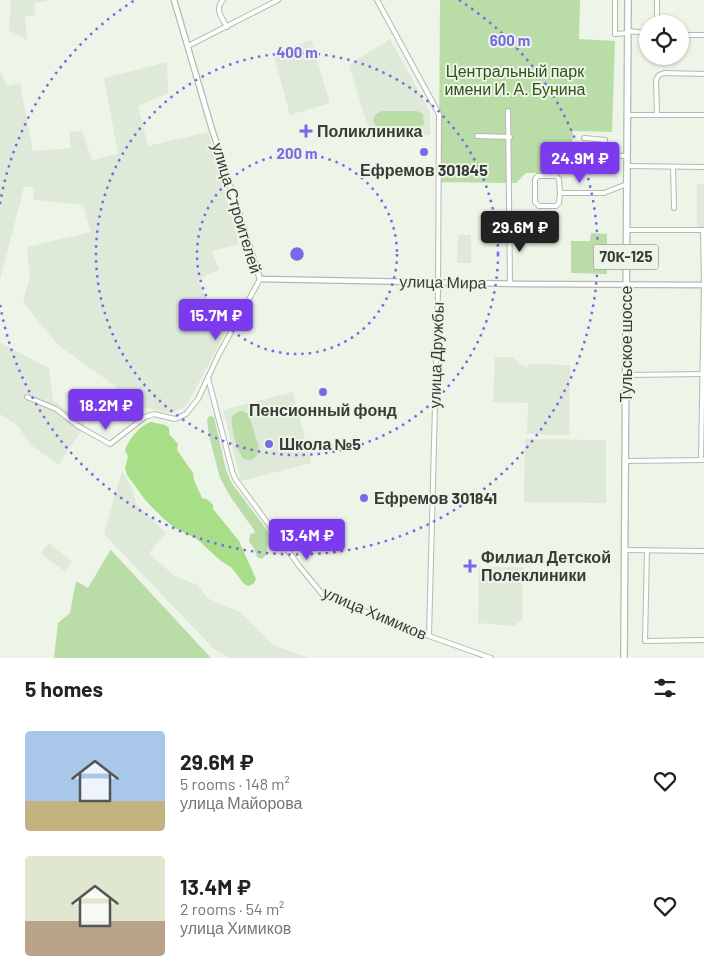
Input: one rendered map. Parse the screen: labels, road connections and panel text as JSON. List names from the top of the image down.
{
  "streets": {
    "main road": ["70К-125", "Тульское шоссе"],
    "street": [
      "улица Строителей",
      "улица Мира",
      "улица Дружбы",
      "улица Химиков"
    ]
  },
  "crossings": [
    ["улица Строителей", "улица Мира"],
    ["улица Строителей", "улица Химиков"],
    ["улица Мира", "Тульское шоссе"],
    ["улица Мира", "улица Дружбы"],
    ["улица Дружбы", "улица Химиков"]
  ],
  "parks": ["Центральный парк имени И. А. Бунина"],
  "places": {
    "health": ["Поликлиника", "Филиал Детской Полеклиники"],
    "other": [
      "Ефремов 301845",
      "Пенсионный фонд",
      "Школа №5",
      "Ефремов 301841"
    ]
  },
  "page": {
    "price": [
      "24.9M ₽",
      "29.6M ₽",
      "15.7M ₽",
      "18.2M ₽",
      "13.4M ₽"
    ],
    "heading": "5 homes",
    "list": [
      {
        "name": "29.6M ₽",
        "note": "5 rooms · 148 m² · улица Майорова"
      },
      {
        "name": "13.4M ₽",
        "note": "2 rooms · 54 m² · улица Химиков"
      }
    ]
  },
  "rings": ["600 m", "400 m", "200 m"]
}
